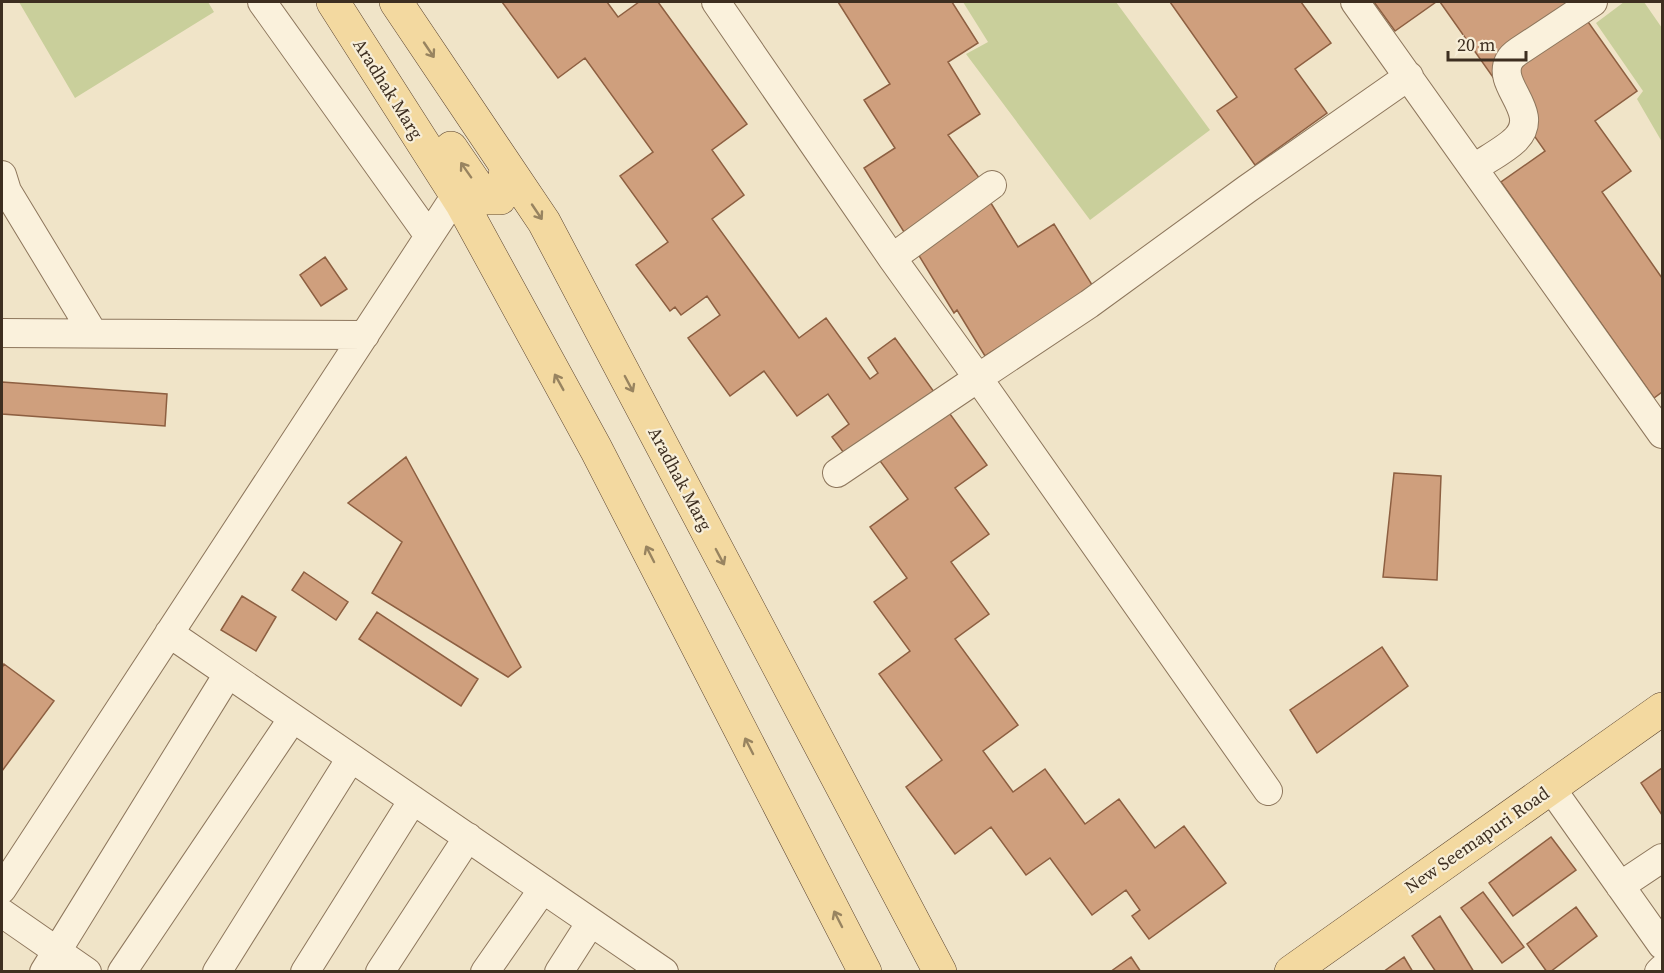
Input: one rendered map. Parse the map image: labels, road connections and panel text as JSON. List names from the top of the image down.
{
  "streets": {
    "main road": ["Aradhak Marg", "New Seemapuri Road"]
  },
  "scale_bar": "20 m"
}
